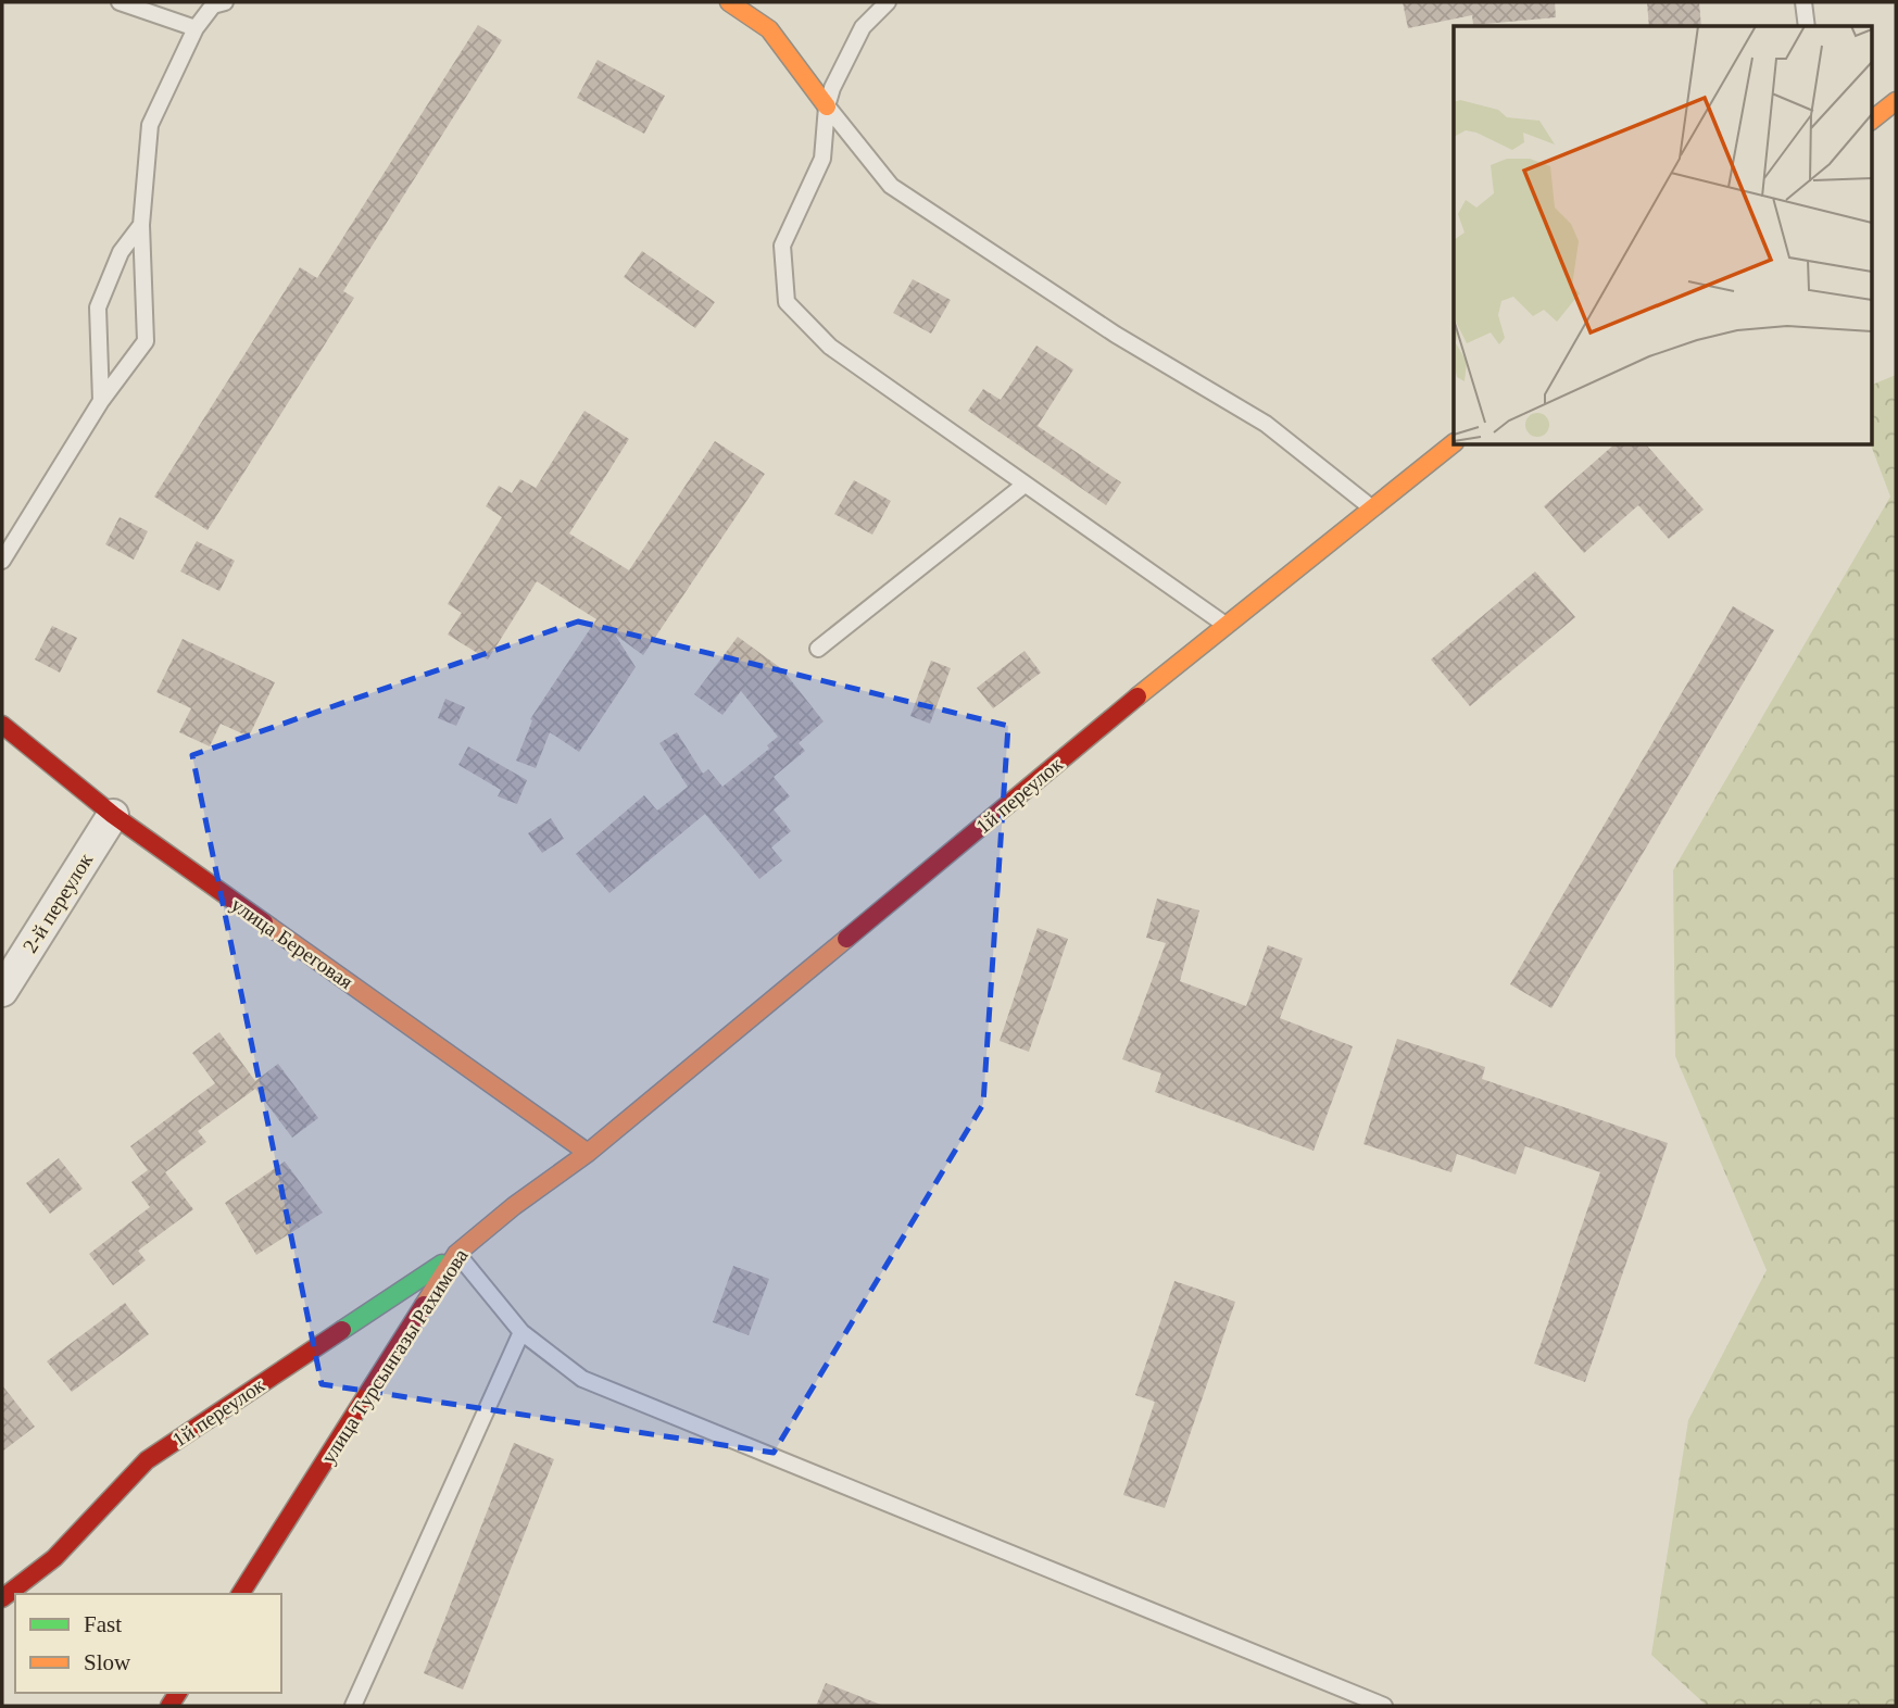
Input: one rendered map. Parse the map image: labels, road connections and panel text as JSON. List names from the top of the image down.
{
  "streets": {
    "street": [
      "1й переулок",
      "2-й переулок",
      "улица Береговая",
      "улица Турсынгазы Рахимова"
    ]
  },
  "crossings": [
    ["1й переулок", "улица Береговая"],
    ["1й переулок", "улица Турсынгазы Рахимова"],
    ["2-й переулок", "улица Береговая"],
    ["улица Береговая", "улица Турсынгазы Рахимова"]
  ],
  "legend": ["Fast", "Slow"]
}
